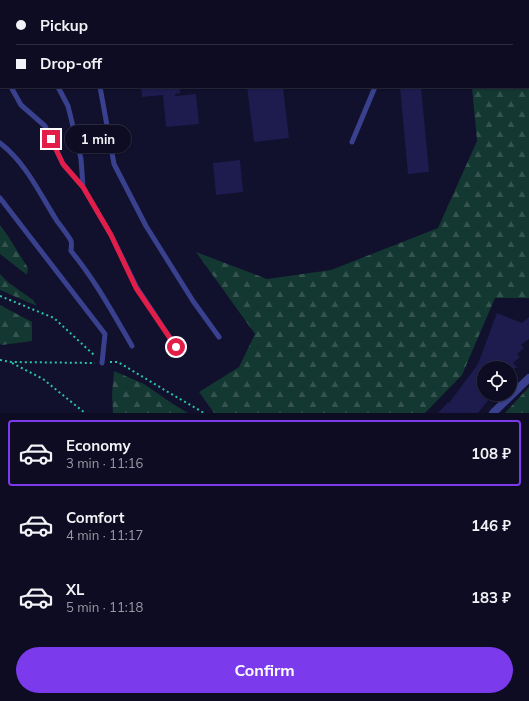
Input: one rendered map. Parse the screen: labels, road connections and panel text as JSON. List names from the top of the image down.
{
  "page": {
    "banner": ["Pickup", "Drop-off"],
    "bubble": "1 min",
    "list": [
      {
        "name": "Economy",
        "note": "3 min · 11:16",
        "value": "108 ₽"
      },
      {
        "name": "Comfort",
        "note": "4 min · 11:17",
        "value": "146 ₽"
      },
      {
        "name": "XL",
        "note": "5 min · 11:18",
        "value": "183 ₽"
      }
    ],
    "buttons": "Confirm"
  }
}
